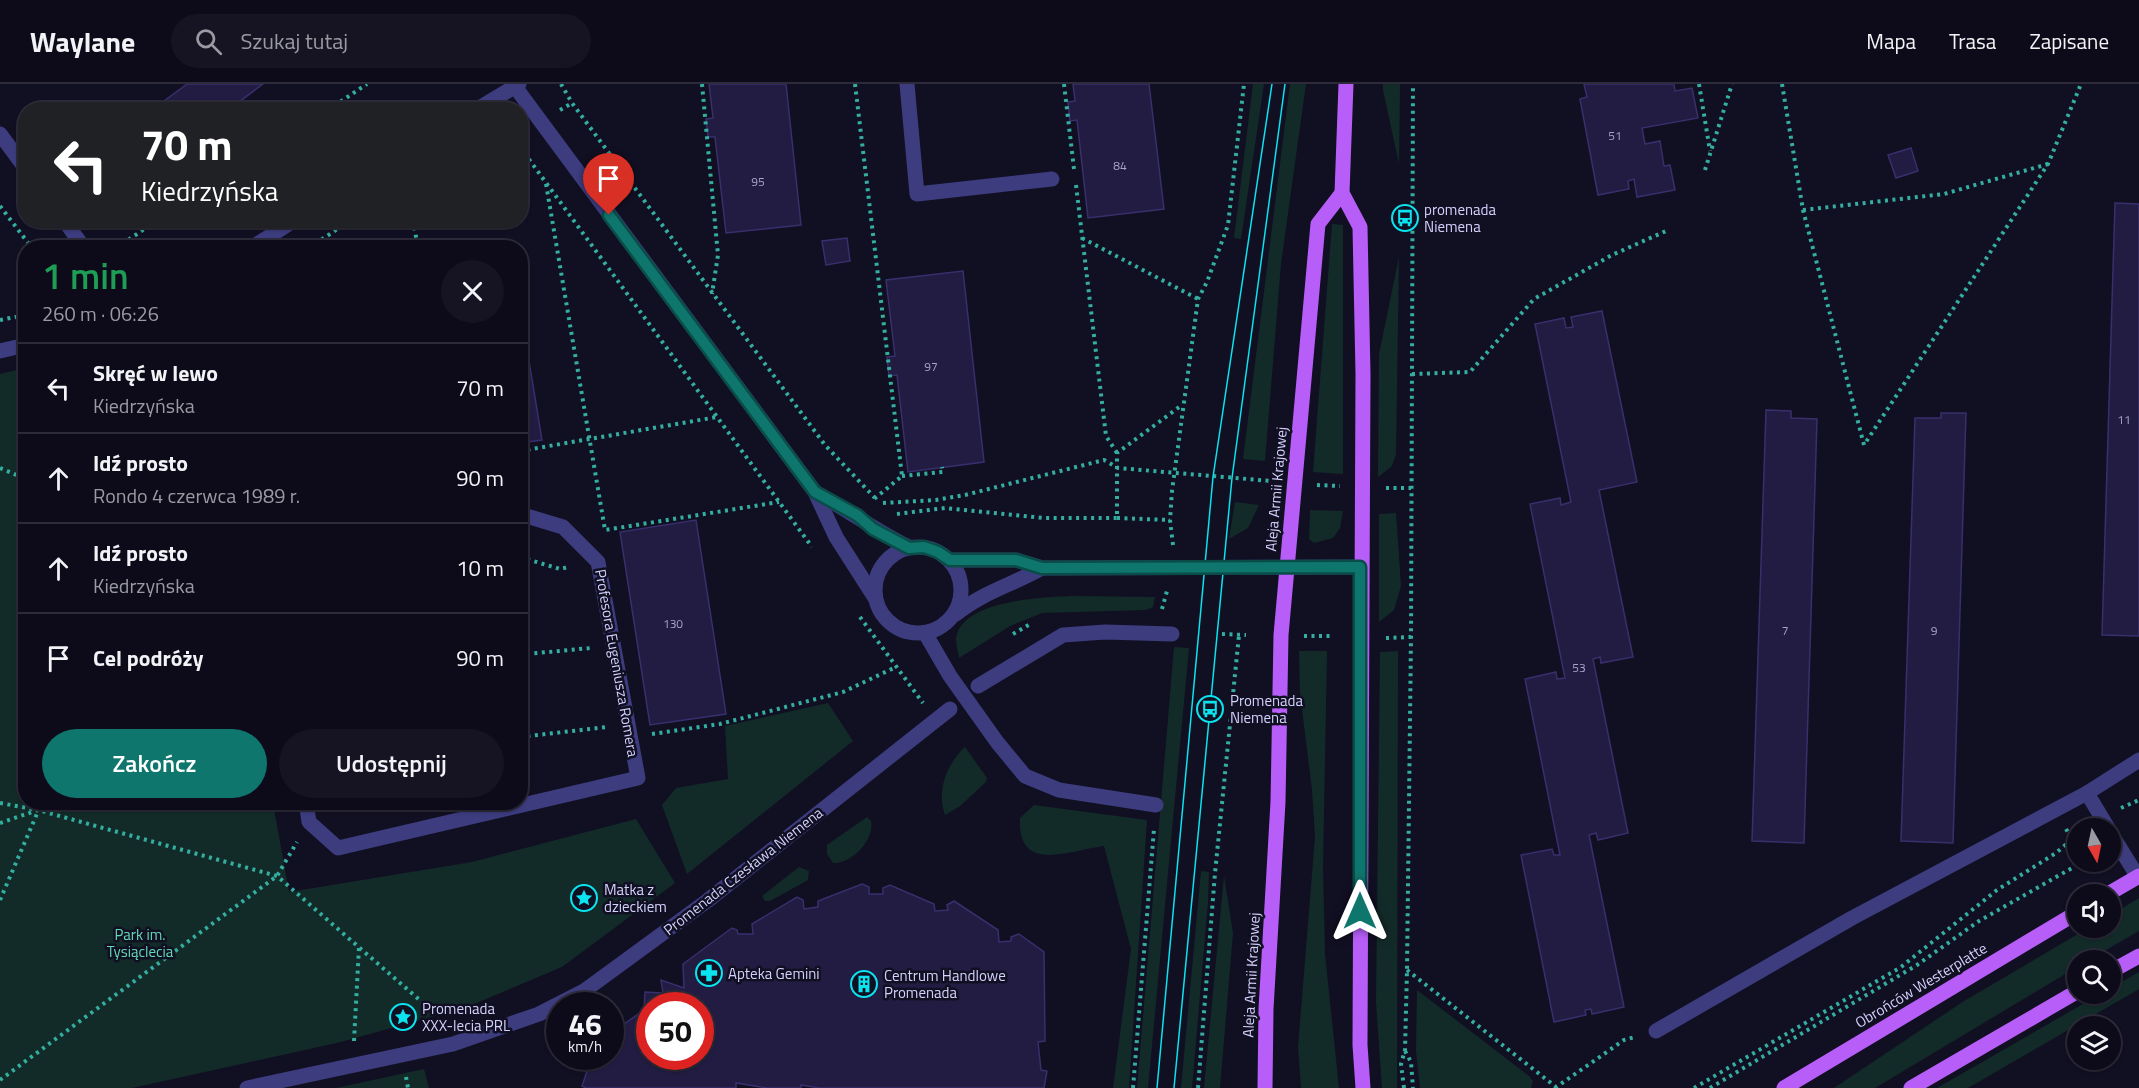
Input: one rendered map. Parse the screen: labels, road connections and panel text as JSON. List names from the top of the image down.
{
  "streets": {
    "main road": ["Aleja Armii Krajowej", "Obrońców Westerplatte"],
    "street": ["Profesora Eugeniusza Romera", "Promenada Czesława Niemena"]
  },
  "parks": ["Park im. Tysiąclecia"],
  "places": {
    "bus stop": ["promenada Niemena", "Promenada Niemena"],
    "place": ["Matka z dzieckiem", "Promenada XXX-lecia PRL"],
    "pharmacy": ["Apteka Gemini"],
    "building": ["Centrum Handlowe Promenada"]
  },
  "house_numbers": [
    "51",
    "84",
    "95",
    "97",
    "11",
    "130",
    "7",
    "9",
    "53"
  ],
  "north": "bottom",
  "page": {
    "header": "Waylane",
    "search": "Szukaj tutaj",
    "nav": ["Mapa", "Trasa", "Zapisane"],
    "turn": ["70 m", "Kiedrzyńska"],
    "heading": ["1 min", "260 m · 06:26"],
    "list": [
      {
        "name": "Skręć w lewo",
        "note": "Kiedrzyńska",
        "value": "70 m"
      },
      {
        "name": "Idź prosto",
        "note": "Rondo 4 czerwca 1989 r.",
        "value": "90 m"
      },
      {
        "name": "Idź prosto",
        "note": "Kiedrzyńska",
        "value": "10 m"
      },
      {
        "name": "Cel podróży",
        "value": "90 m"
      }
    ],
    "buttons": ["Zakończ", "Udostępnij"],
    "speed": "46 km/h",
    "limit": "50"
  }
}
